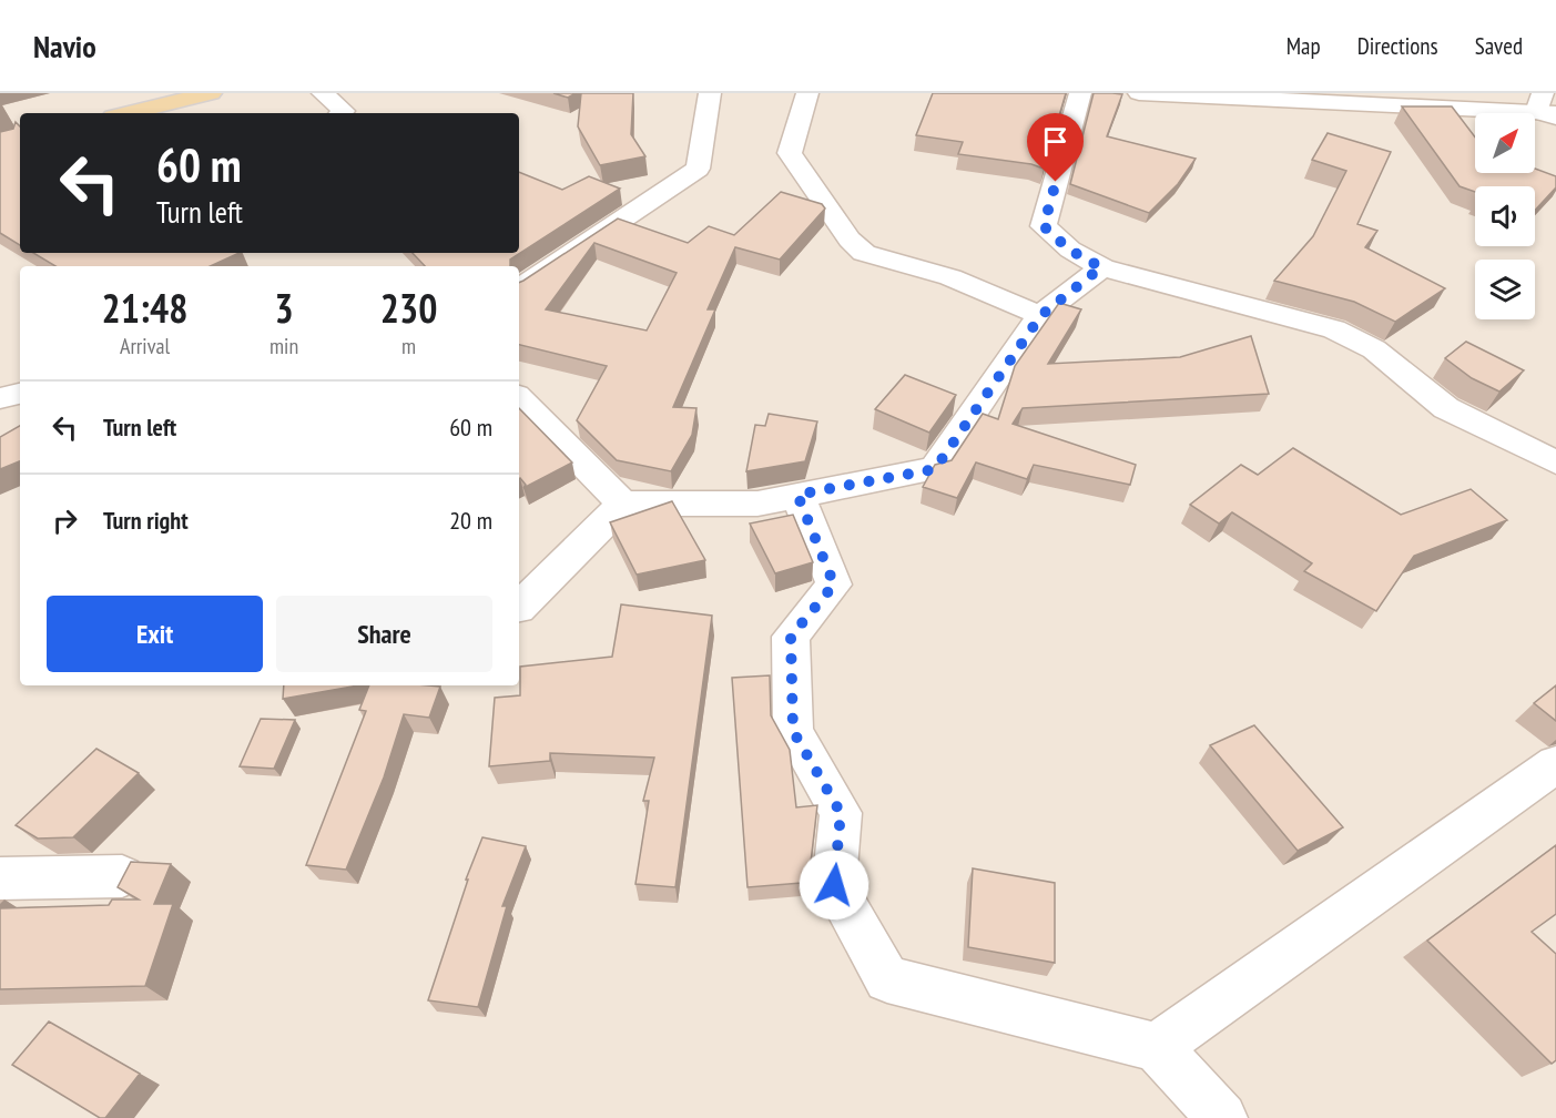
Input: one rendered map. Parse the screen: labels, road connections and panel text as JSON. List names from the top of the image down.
{
  "north": "top right",
  "page": {
    "header": "Navio",
    "nav": ["Map", "Directions", "Saved"],
    "turn": ["60 m", "Turn left"],
    "eta": [
      "21:48",
      "Arrival",
      "3",
      "min",
      "230",
      "m"
    ],
    "list": [
      {
        "name": "Turn left",
        "value": "60 m"
      },
      {
        "name": "Turn right",
        "value": "20 m"
      }
    ],
    "buttons": ["Exit", "Share"]
  }
}
